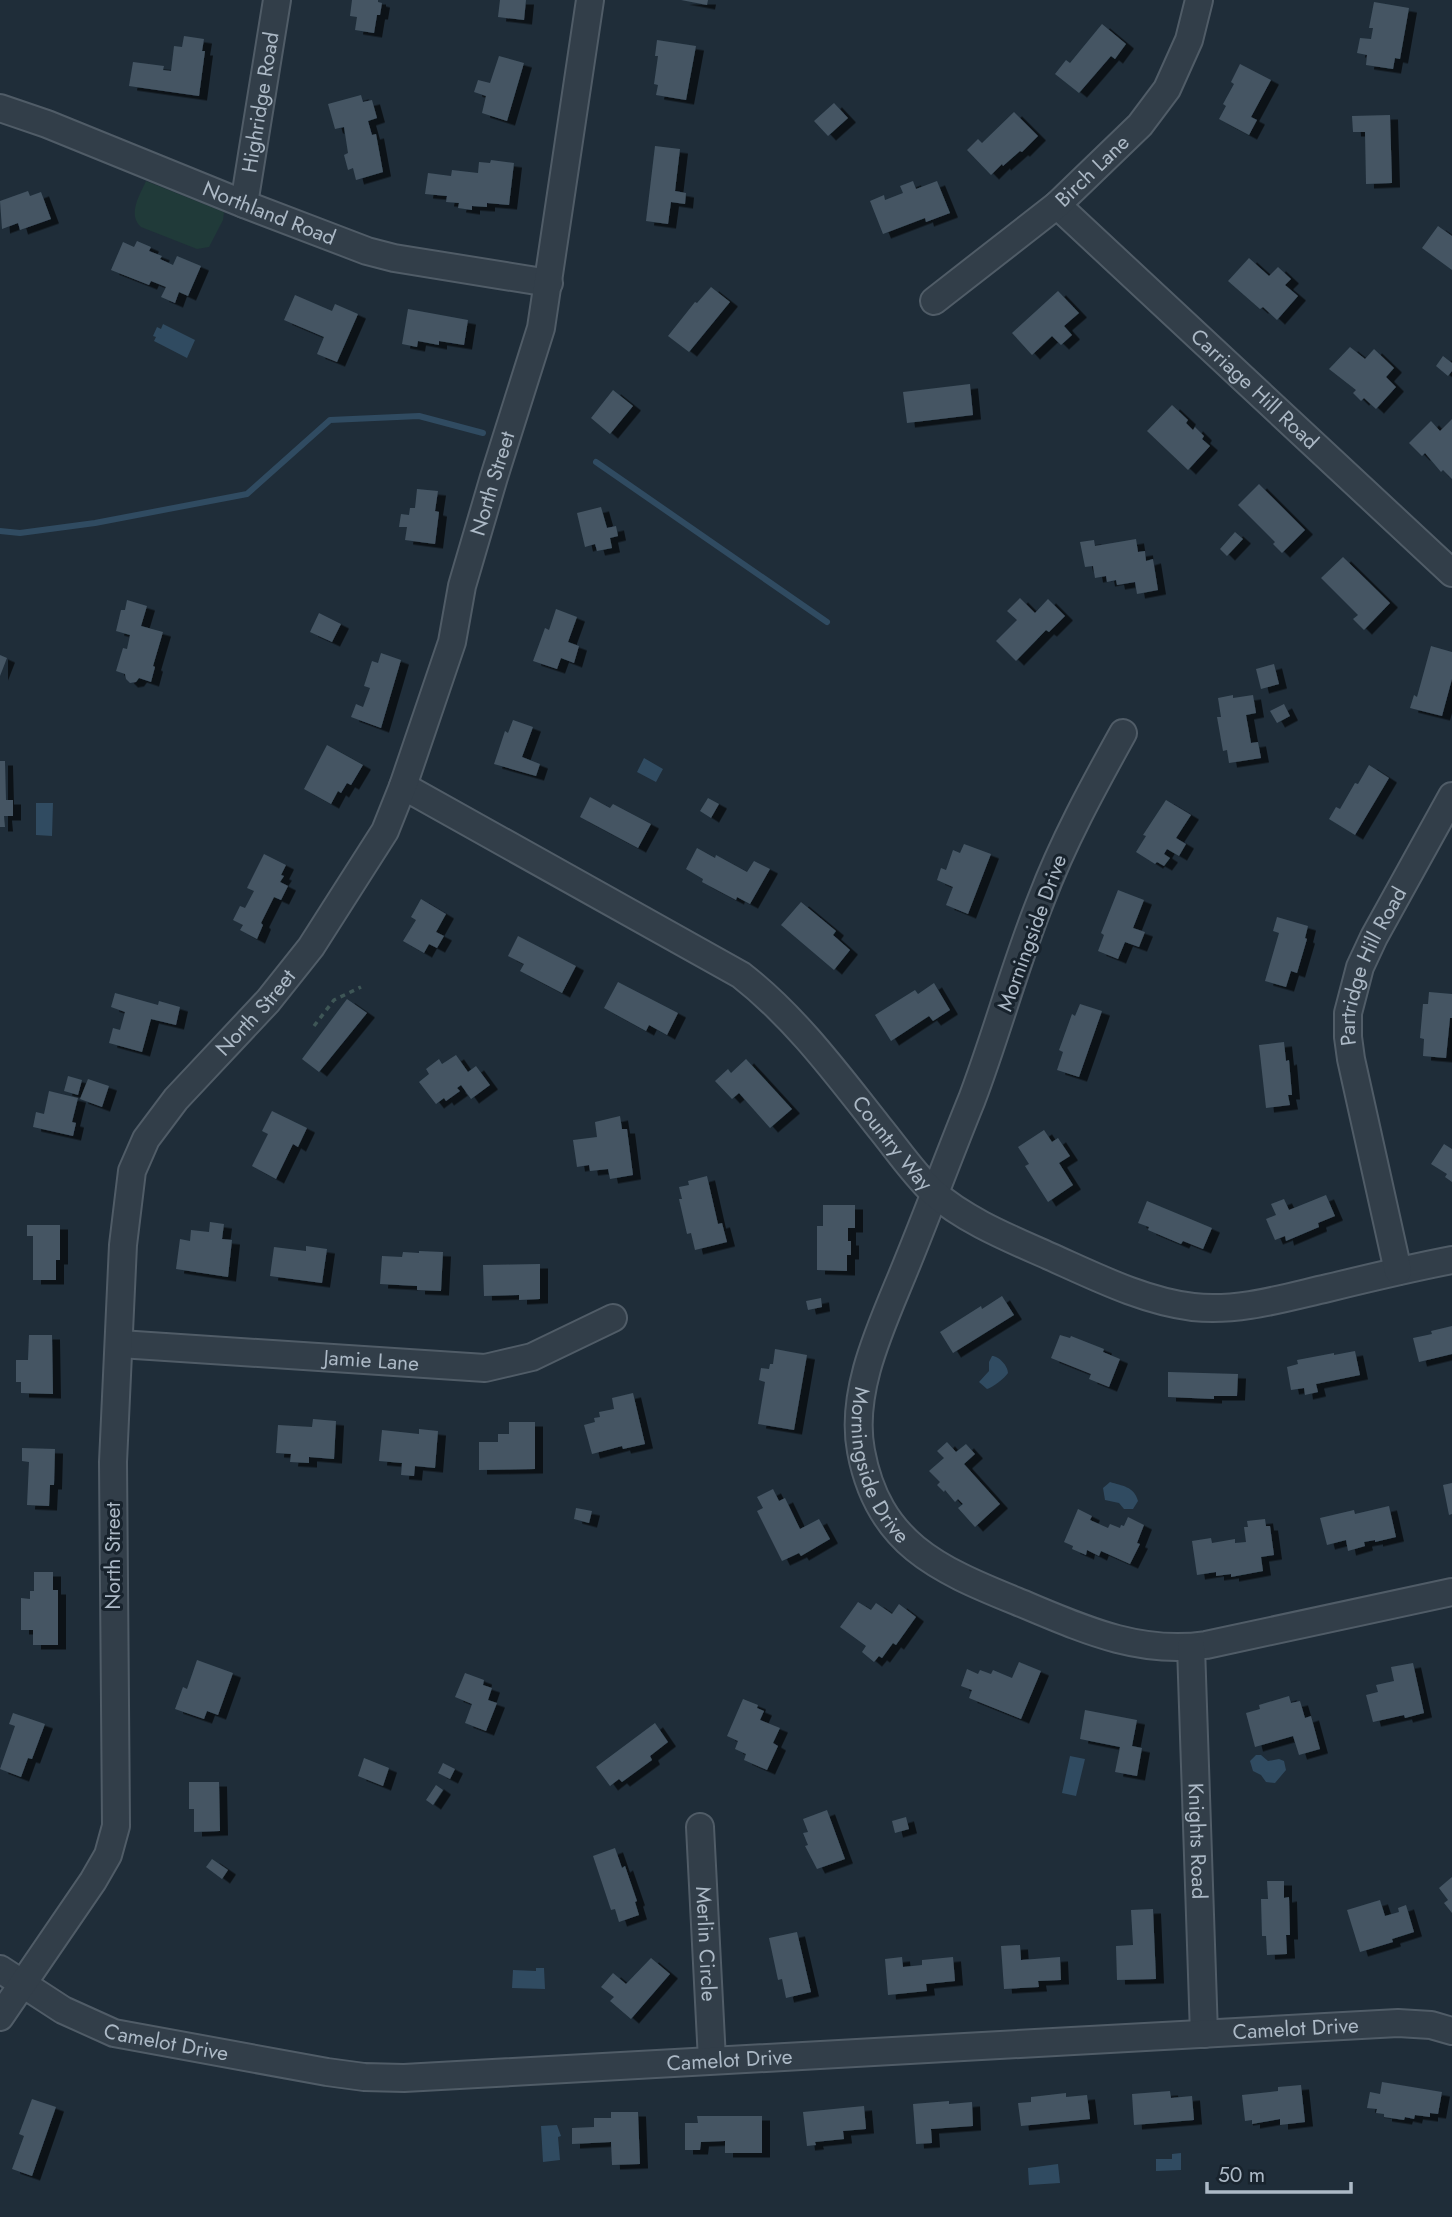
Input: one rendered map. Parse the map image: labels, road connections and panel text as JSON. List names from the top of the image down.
{
  "streets": {
    "street": [
      "Highridge Road",
      "Birch Lane",
      "Northland Road",
      "Carriage Hill Road",
      "North Street",
      "Morningside Drive",
      "Partridge Hill Road",
      "Country Way",
      "Jamie Lane",
      "Knights Road",
      "Merlin Circle",
      "Camelot Drive"
    ]
  },
  "crossings": [
    ["Highridge Road", "Northland Road"],
    ["Birch Lane", "Carriage Hill Road"],
    ["Northland Road", "North Street"],
    ["North Street", "Country Way"],
    ["North Street", "Jamie Lane"],
    ["North Street", "Camelot Drive"],
    ["Morningside Drive", "Country Way"],
    ["Morningside Drive", "Knights Road"],
    ["Partridge Hill Road", "Country Way"],
    ["Knights Road", "Camelot Drive"],
    ["Merlin Circle", "Camelot Drive"]
  ],
  "scale_bar": "50 m"
}
